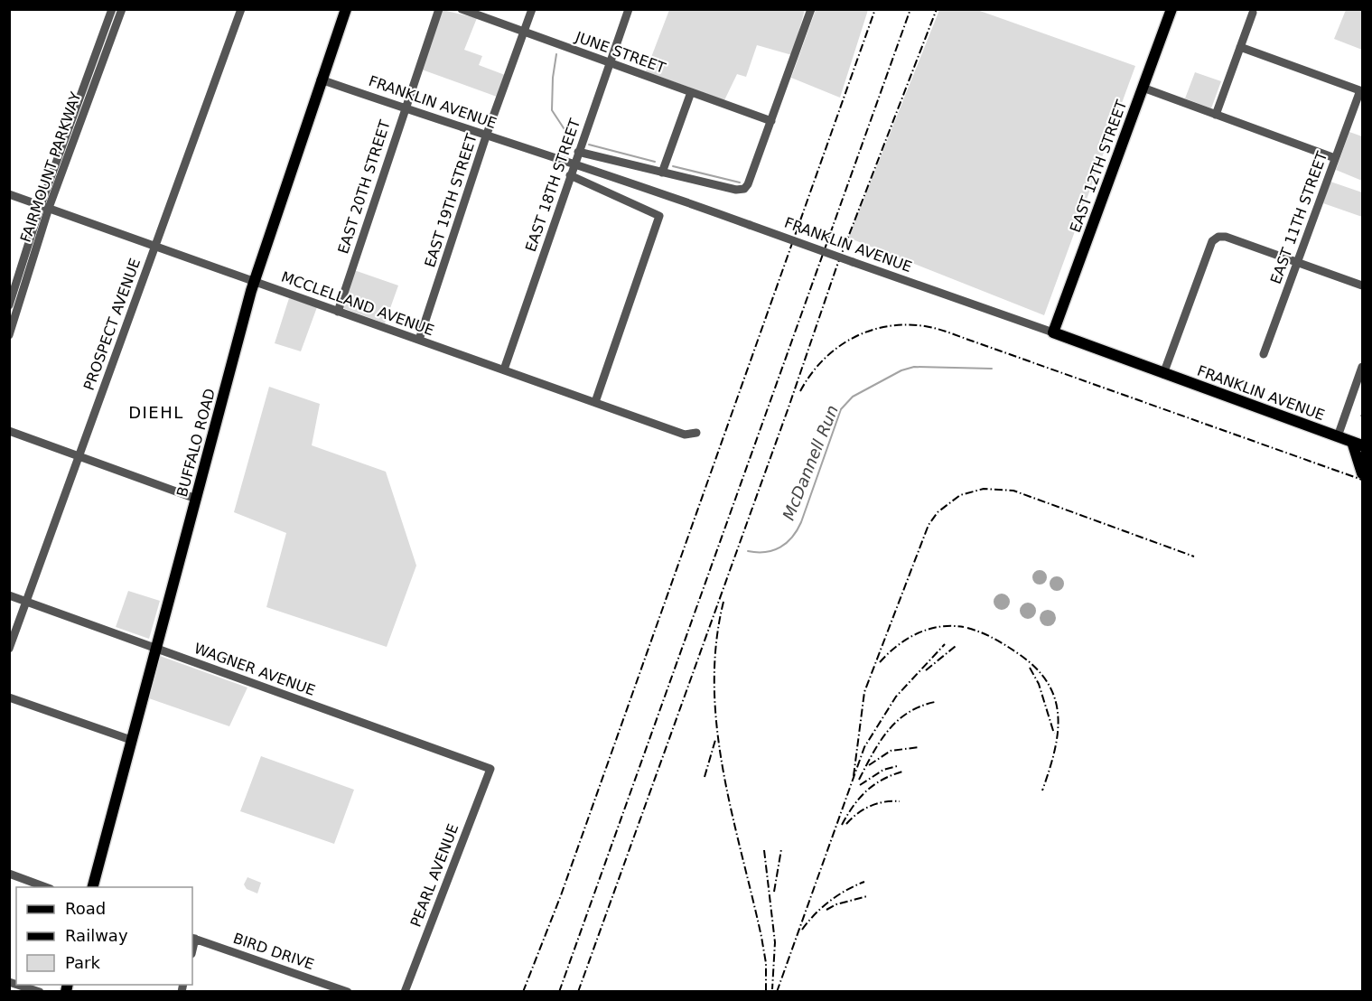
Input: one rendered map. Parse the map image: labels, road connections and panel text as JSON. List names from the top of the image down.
{
  "streets": {
    "main road": ["FRANKLIN AVENUE", "EAST 12TH STREET", "BUFFALO ROAD"],
    "street": [
      "JUNE STREET",
      "FAIRMOUNT PARKWAY",
      "EAST 18TH STREET",
      "EAST 20TH STREET",
      "EAST 19TH STREET",
      "EAST 11TH STREET",
      "MCCLELLAND AVENUE",
      "PROSPECT AVENUE",
      "WAGNER AVENUE",
      "PEARL AVENUE",
      "BIRD DRIVE"
    ]
  },
  "crossings": [
    ["JUNE STREET", "EAST 18TH STREET"],
    ["JUNE STREET", "EAST 19TH STREET"],
    ["FRANKLIN AVENUE", "EAST 12TH STREET"],
    ["FRANKLIN AVENUE", "EAST 18TH STREET"],
    ["FRANKLIN AVENUE", "EAST 20TH STREET"],
    ["FRANKLIN AVENUE", "EAST 19TH STREET"],
    ["FRANKLIN AVENUE", "BUFFALO ROAD"],
    ["FAIRMOUNT PARKWAY", "MCCLELLAND AVENUE"],
    ["EAST 18TH STREET", "MCCLELLAND AVENUE"],
    ["EAST 20TH STREET", "MCCLELLAND AVENUE"],
    ["EAST 19TH STREET", "MCCLELLAND AVENUE"],
    ["MCCLELLAND AVENUE", "PROSPECT AVENUE"],
    ["MCCLELLAND AVENUE", "BUFFALO ROAD"],
    ["PROSPECT AVENUE", "WAGNER AVENUE"],
    ["BUFFALO ROAD", "WAGNER AVENUE"],
    ["WAGNER AVENUE", "PEARL AVENUE"]
  ],
  "districts": ["DIEHL"],
  "water": ["McDannell Run"],
  "legend": ["Road", "Railway", "Park"]
}
